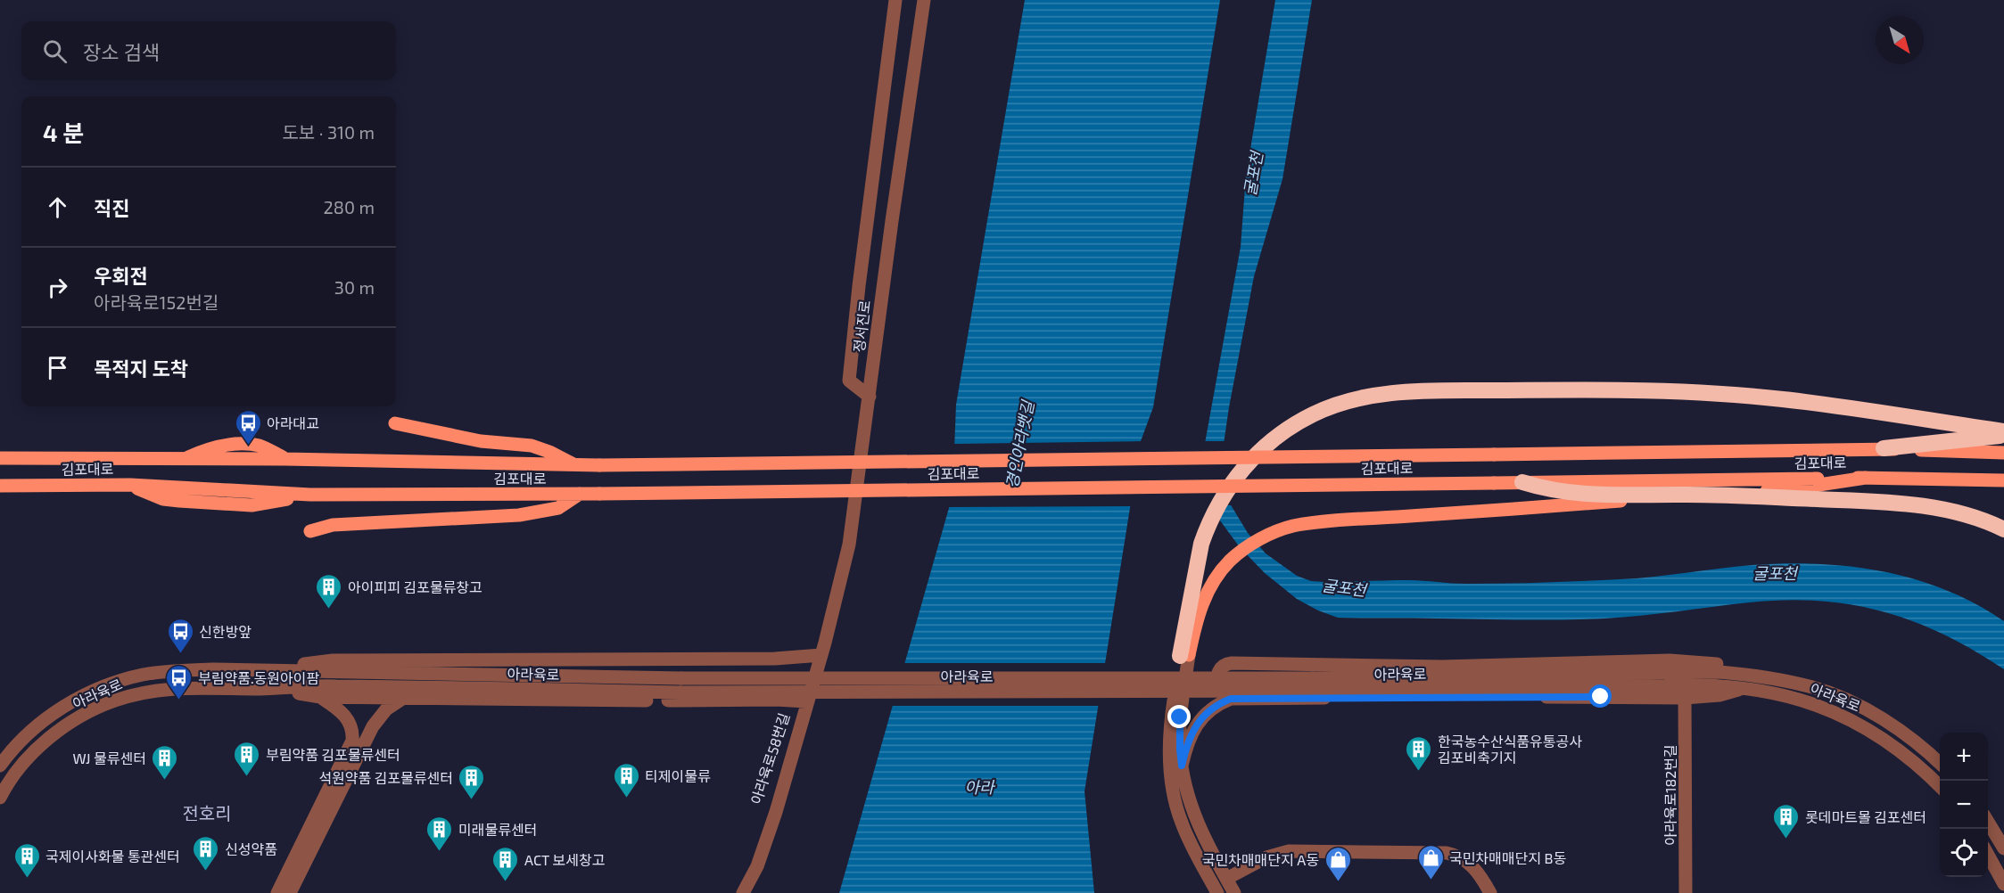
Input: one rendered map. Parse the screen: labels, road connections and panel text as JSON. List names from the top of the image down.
{
  "streets": {
    "main road": ["김포대로"],
    "street": [
      "정서진로",
      "아라육로",
      "아라육로58번길",
      "아라육로182번길"
    ]
  },
  "crossings": [
    ["정서진로", "아라육로58번길"]
  ],
  "districts": ["전호리"],
  "water": ["굴포천", "경인아라뱃길", "아라"],
  "places": {
    "bus stop": ["아라대교", "신한방앞", "부림약품.동원아이팜"],
    "building": [
      "아이피피 김포물류창고",
      "한국농수산식품유통공사 김포비축기지",
      "부림약품 김포물류센터",
      "WJ 물류센터",
      "티제이물류",
      "석원약품 김포물류센터",
      "롯데마트몰 김포센터",
      "미래물류센터",
      "신성약품",
      "국제이사화물 통관센터",
      "ACT 보세창고"
    ],
    "shop": ["국민차매매단지 B동", "국민차매매단지 A동"]
  },
  "north": "bottom right",
  "page": {
    "search": "장소 검색",
    "heading": ["4 분", "도보 · 310 m"],
    "list": [
      ["직진", "280 m"],
      ["우회전", "아라육로152번길", "30 m"],
      "목적지 도착"
    ],
    "map_buttons": ["+", "−"]
  }
}
